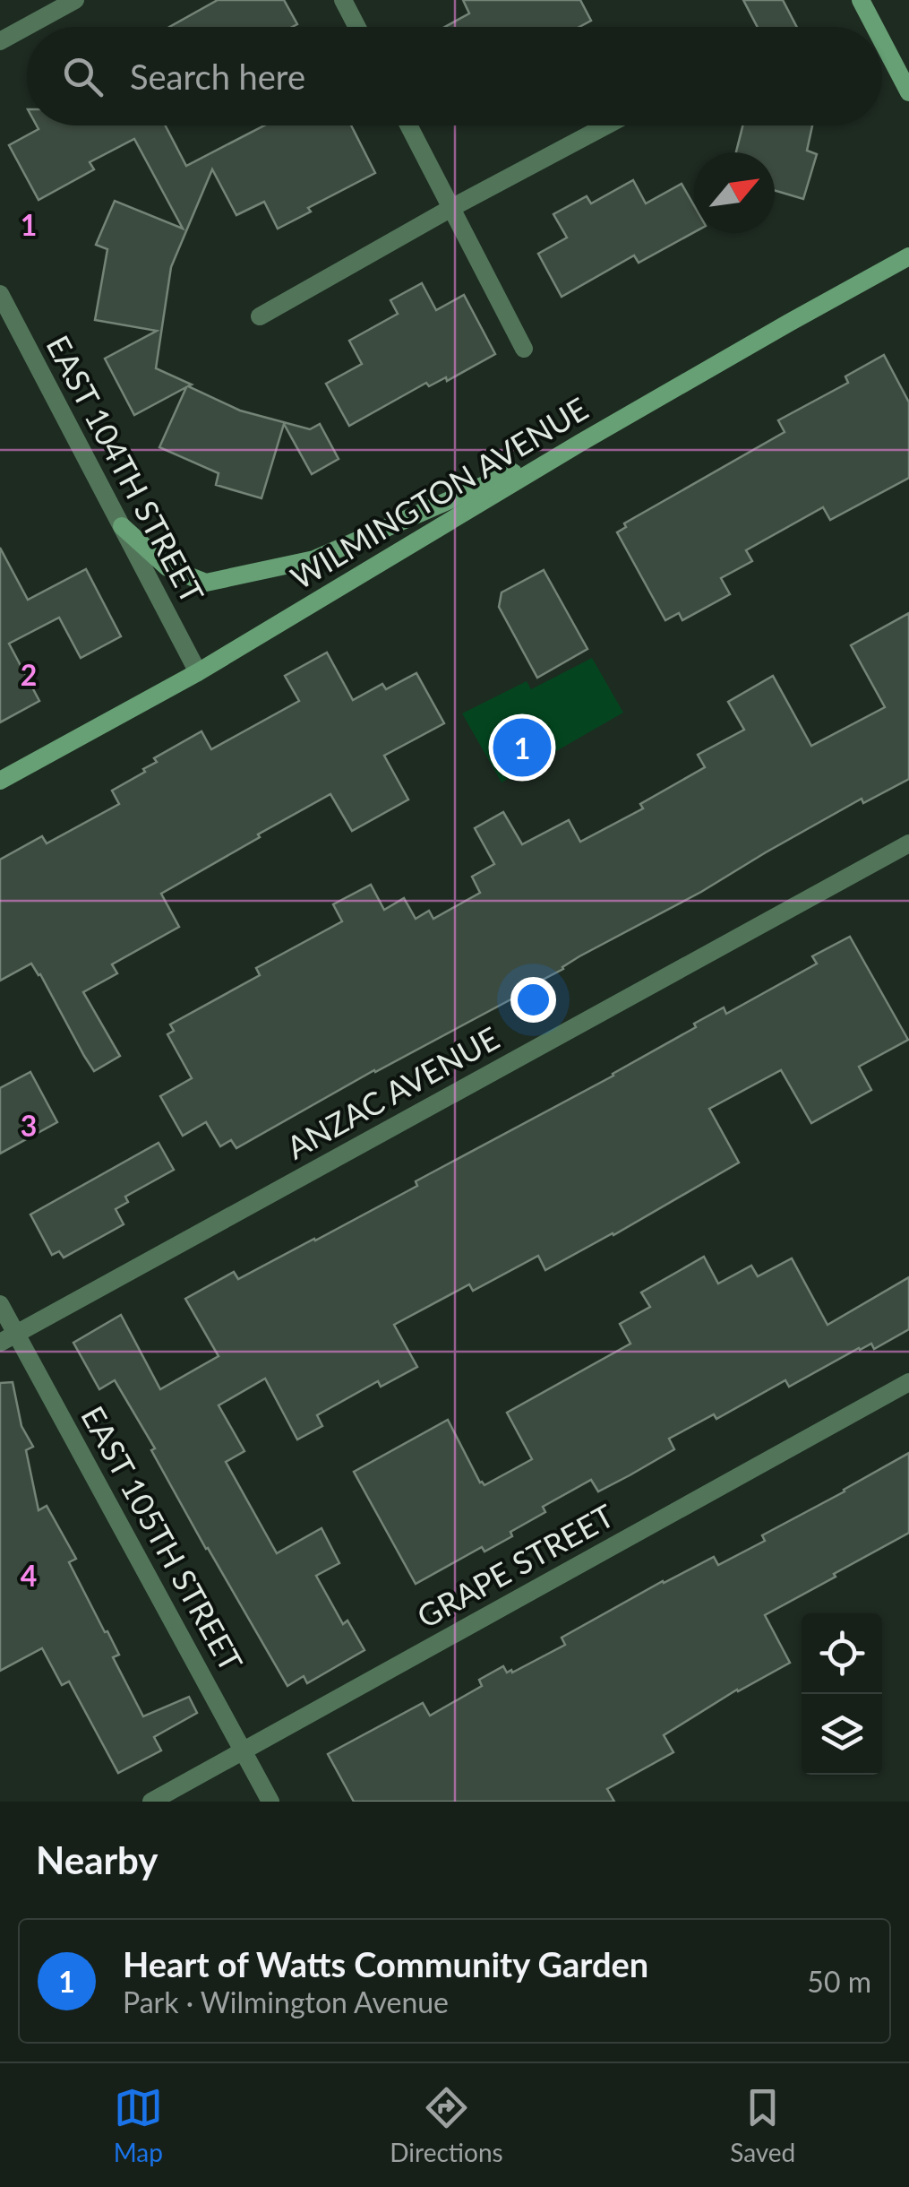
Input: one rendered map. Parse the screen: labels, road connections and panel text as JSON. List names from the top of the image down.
{
  "streets": {
    "main road": ["WILMINGTON AVENUE"],
    "street": [
      "EAST 104TH STREET",
      "ANZAC AVENUE",
      "EAST 105TH STREET",
      "GRAPE STREET"
    ]
  },
  "crossings": [
    ["EAST 104TH STREET", "WILMINGTON AVENUE"],
    ["ANZAC AVENUE", "EAST 105TH STREET"],
    ["EAST 105TH STREET", "GRAPE STREET"]
  ],
  "north": "top right",
  "page": {
    "search": "Search here",
    "pins": "1",
    "heading": "Nearby",
    "list": [
      {
        "mark": "1",
        "name": "Heart of Watts Community Garden",
        "note": "Park · Wilmington Avenue",
        "value": "50 m"
      }
    ],
    "nav": ["Map", "Directions", "Saved"]
  },
  "grid": {
    "rows": [
      "1",
      "2",
      "3",
      "4"
    ]
  }
}
